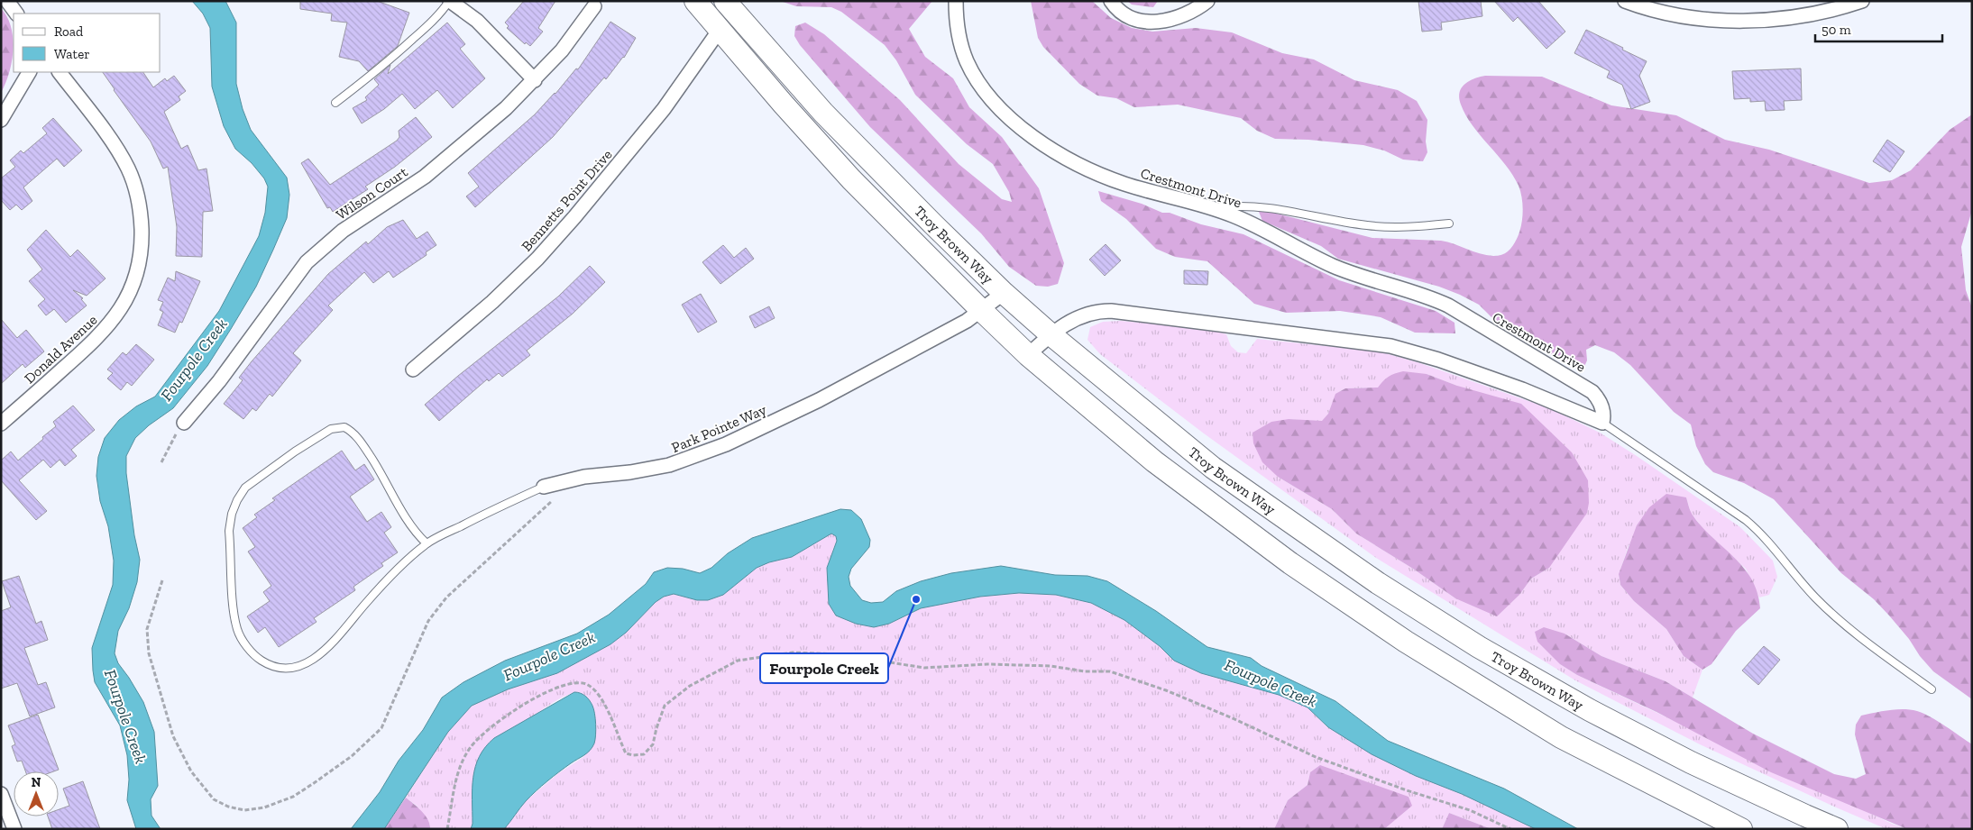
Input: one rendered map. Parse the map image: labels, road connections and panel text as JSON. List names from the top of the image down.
{
  "streets": {
    "main road": ["Troy Brown Way"],
    "street": [
      "Crestmont Drive",
      "Wilson Court",
      "Bennetts Point Drive",
      "Donald Avenue",
      "Park Pointe Way"
    ]
  },
  "crossings": [
    ["Bennetts Point Drive", "Troy Brown Way"],
    ["Troy Brown Way", "Park Pointe Way"]
  ],
  "water": ["Fourpole Creek"],
  "places": ["Fourpole Creek"],
  "legend": ["Road", "Water"],
  "scale_bar": "50 m",
  "north": "top"
}
